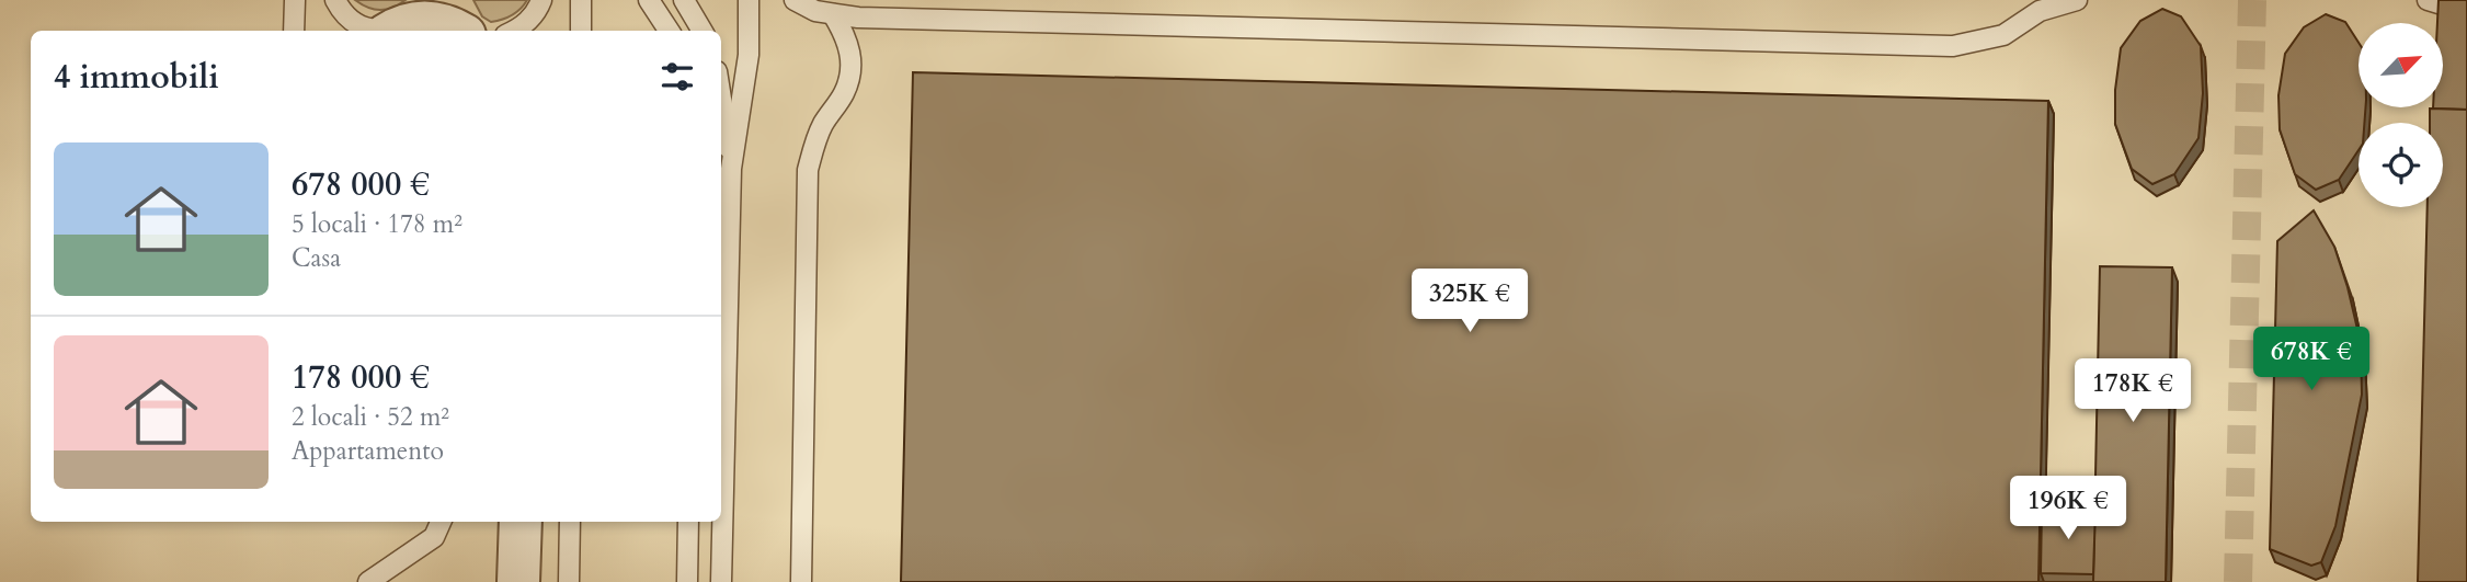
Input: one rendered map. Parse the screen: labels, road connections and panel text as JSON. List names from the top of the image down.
{
  "north": "top right",
  "page": {
    "heading": "4 immobili",
    "list": [
      {
        "name": "678 000 €",
        "note": "5 locali · 178 m² · Casa"
      },
      {
        "name": "178 000 €",
        "note": "2 locali · 52 m² · Appartamento"
      }
    ],
    "price": [
      "325K €",
      "678K €",
      "178K €",
      "196K €"
    ]
  }
}
